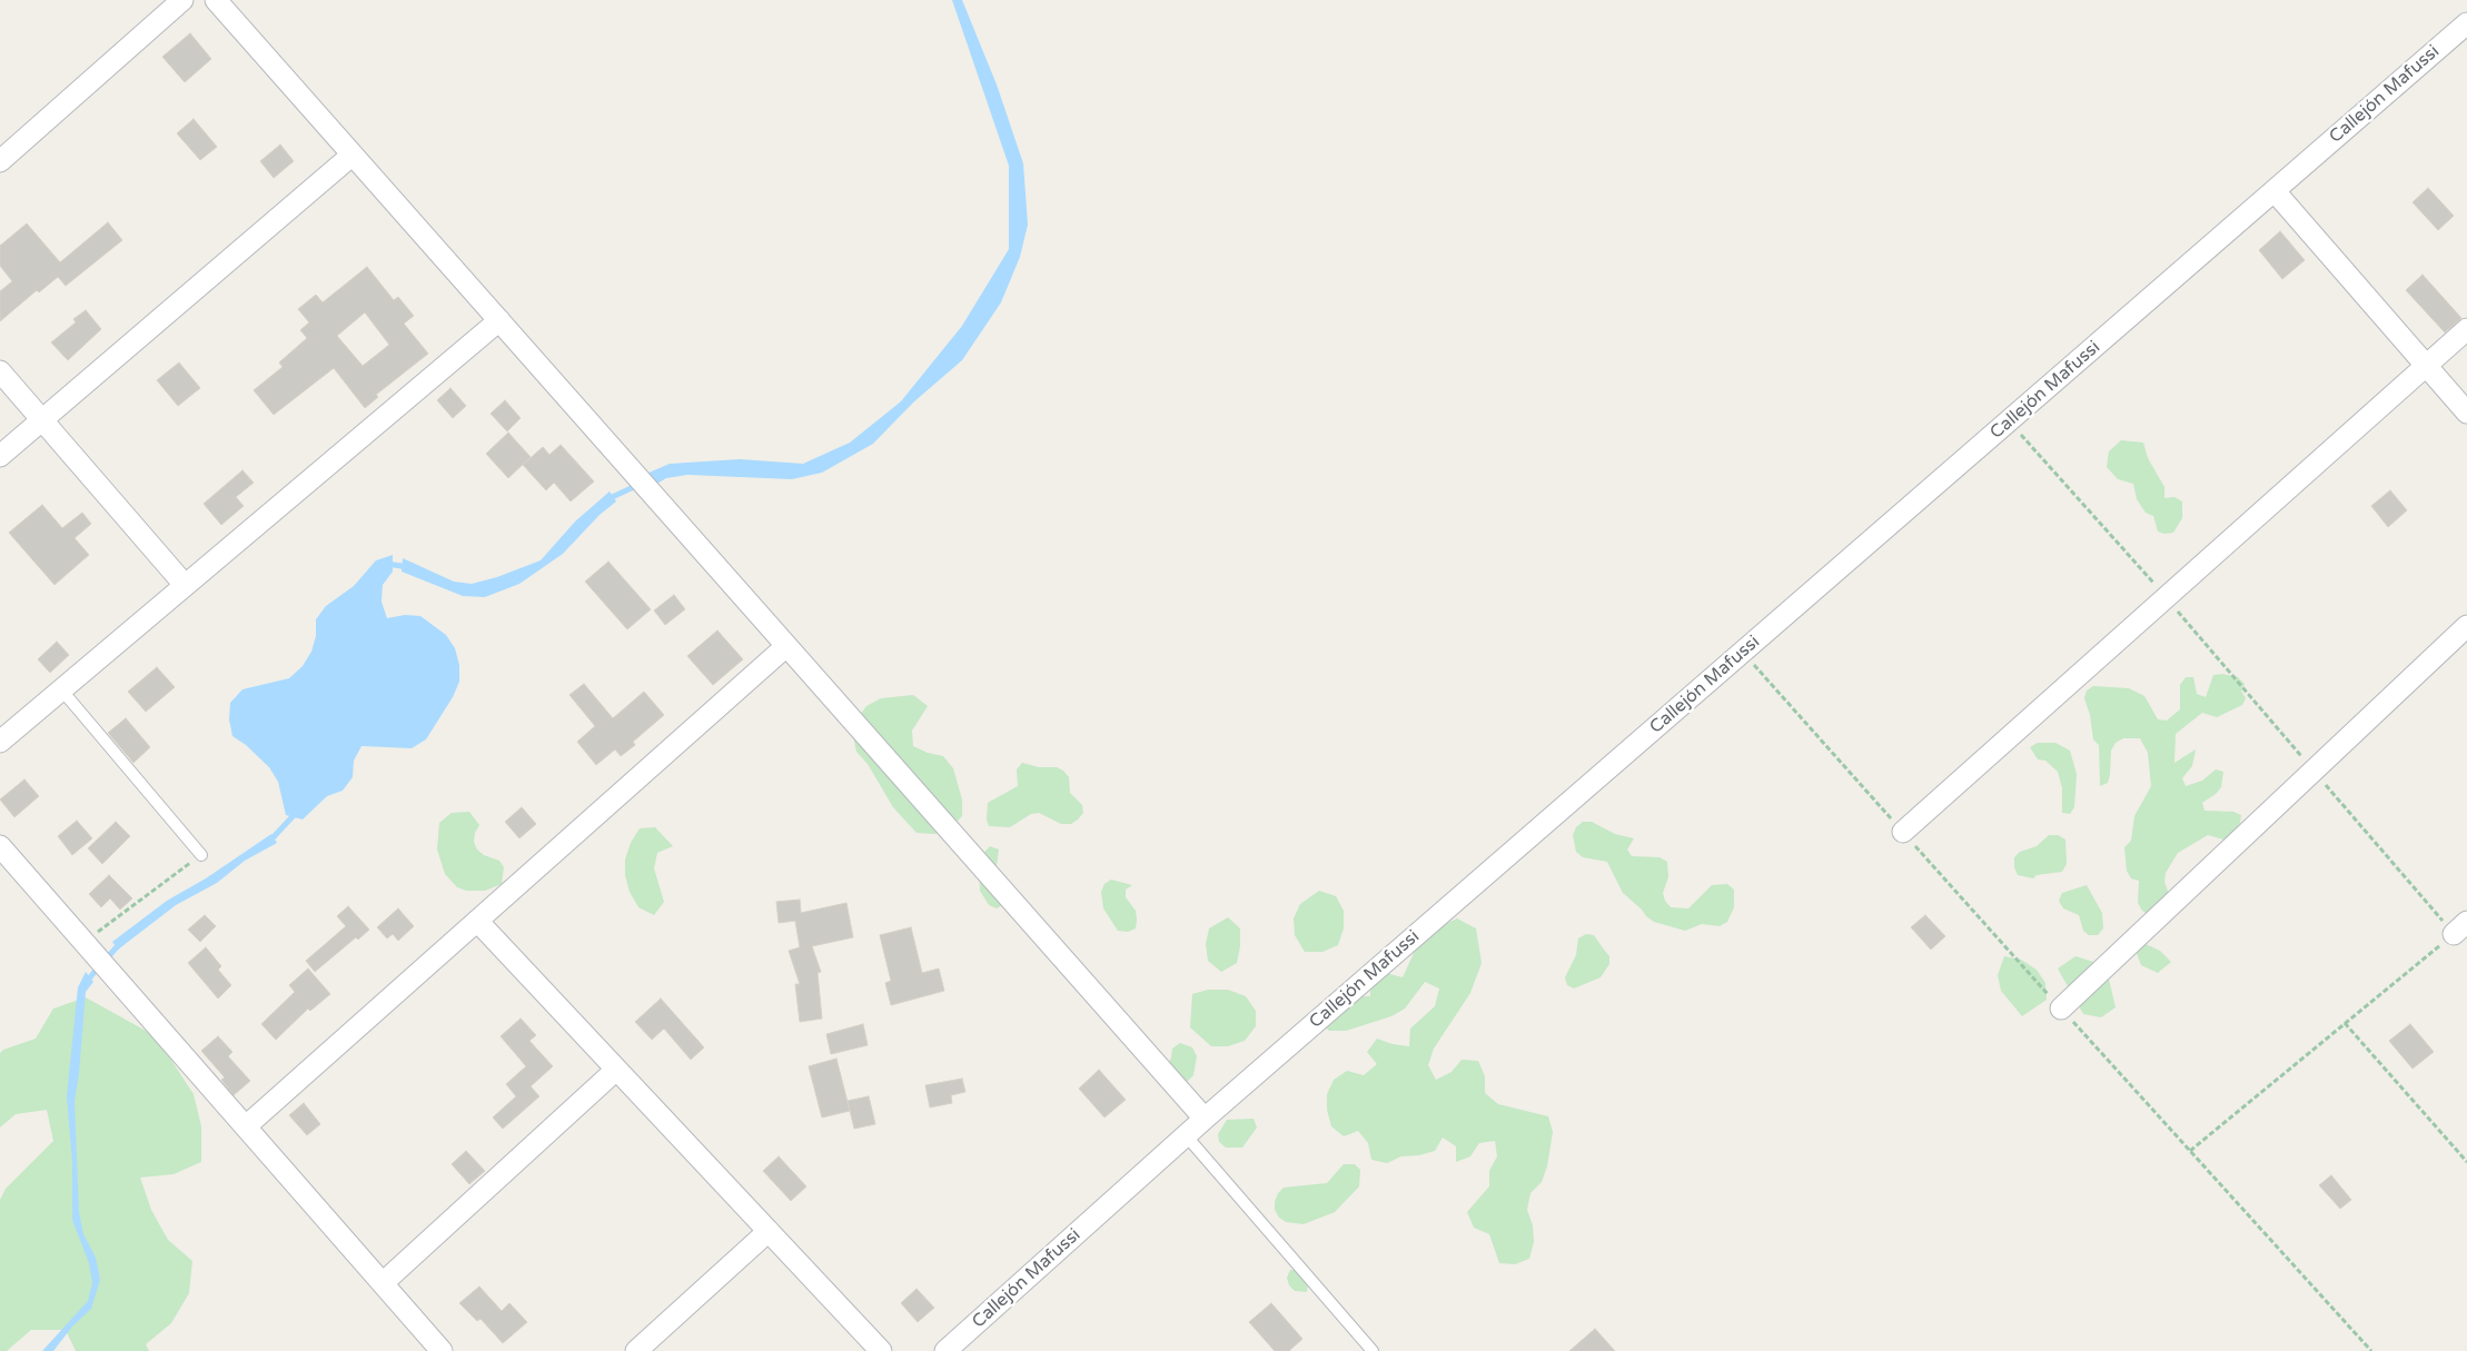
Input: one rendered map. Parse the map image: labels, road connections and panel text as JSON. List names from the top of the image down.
{
  "streets": {
    "street": ["Callejón Mafussi"]
  }
}
